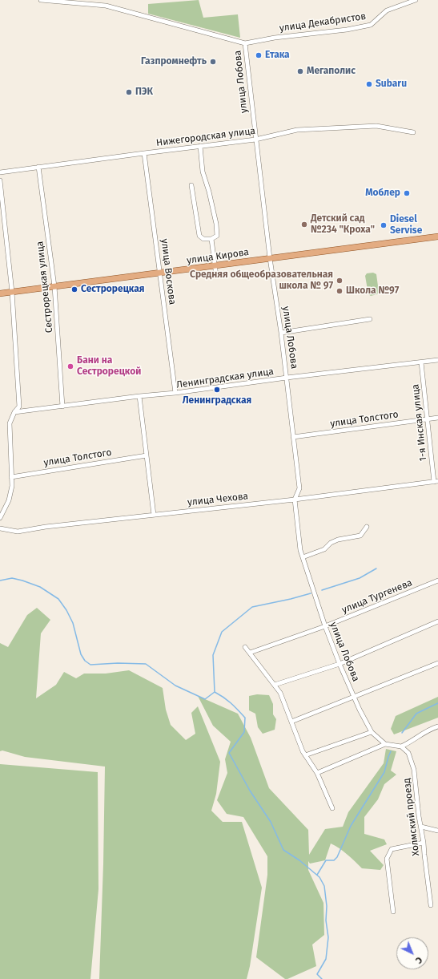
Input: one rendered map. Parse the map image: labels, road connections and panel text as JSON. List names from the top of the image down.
{
  "streets": {
    "main road": ["улица Кирова"],
    "street": [
      "улица Декабристов",
      "улица Лобова",
      "Нижегородская улица",
      "улица Воскова",
      "Сестрорецкая улица",
      "Ленинградская улица",
      "улица Толстого",
      "1-я Инская улица",
      "улица Чехова",
      "улица Тургенева",
      "Холмский проезд"
    ]
  },
  "crossings": [
    ["улица Декабристов", "улица Лобова"],
    ["улица Лобова", "Нижегородская улица"],
    ["улица Лобова", "улица Кирова"],
    ["улица Лобова", "Ленинградская улица"],
    ["улица Лобова", "улица Толстого"],
    ["улица Лобова", "улица Чехова"],
    ["улица Лобова", "улица Тургенева"],
    ["Нижегородская улица", "улица Воскова"],
    ["Нижегородская улица", "Сестрорецкая улица"],
    ["улица Кирова", "улица Воскова"],
    ["улица Кирова", "Сестрорецкая улица"],
    ["улица Воскова", "Ленинградская улица"],
    ["Сестрорецкая улица", "Ленинградская улица"],
    ["Ленинградская улица", "1-я Инская улица"],
    ["улица Толстого", "1-я Инская улица"],
    ["1-я Инская улица", "улица Чехова"]
  ],
  "places": [
    "Етака",
    "Газпромнефть",
    "Мегаполис",
    "Subaru",
    "ПЭК",
    "Моблер",
    "Детский сад №234 \"Кроха\"",
    "Diesel Servise",
    "Средняя общеобразовательная школа № 97",
    "Сестрорецкая",
    "Школа №97",
    "Бани на Сестрорецкой",
    "Ленинградская"
  ],
  "north": "bottom right"
}
